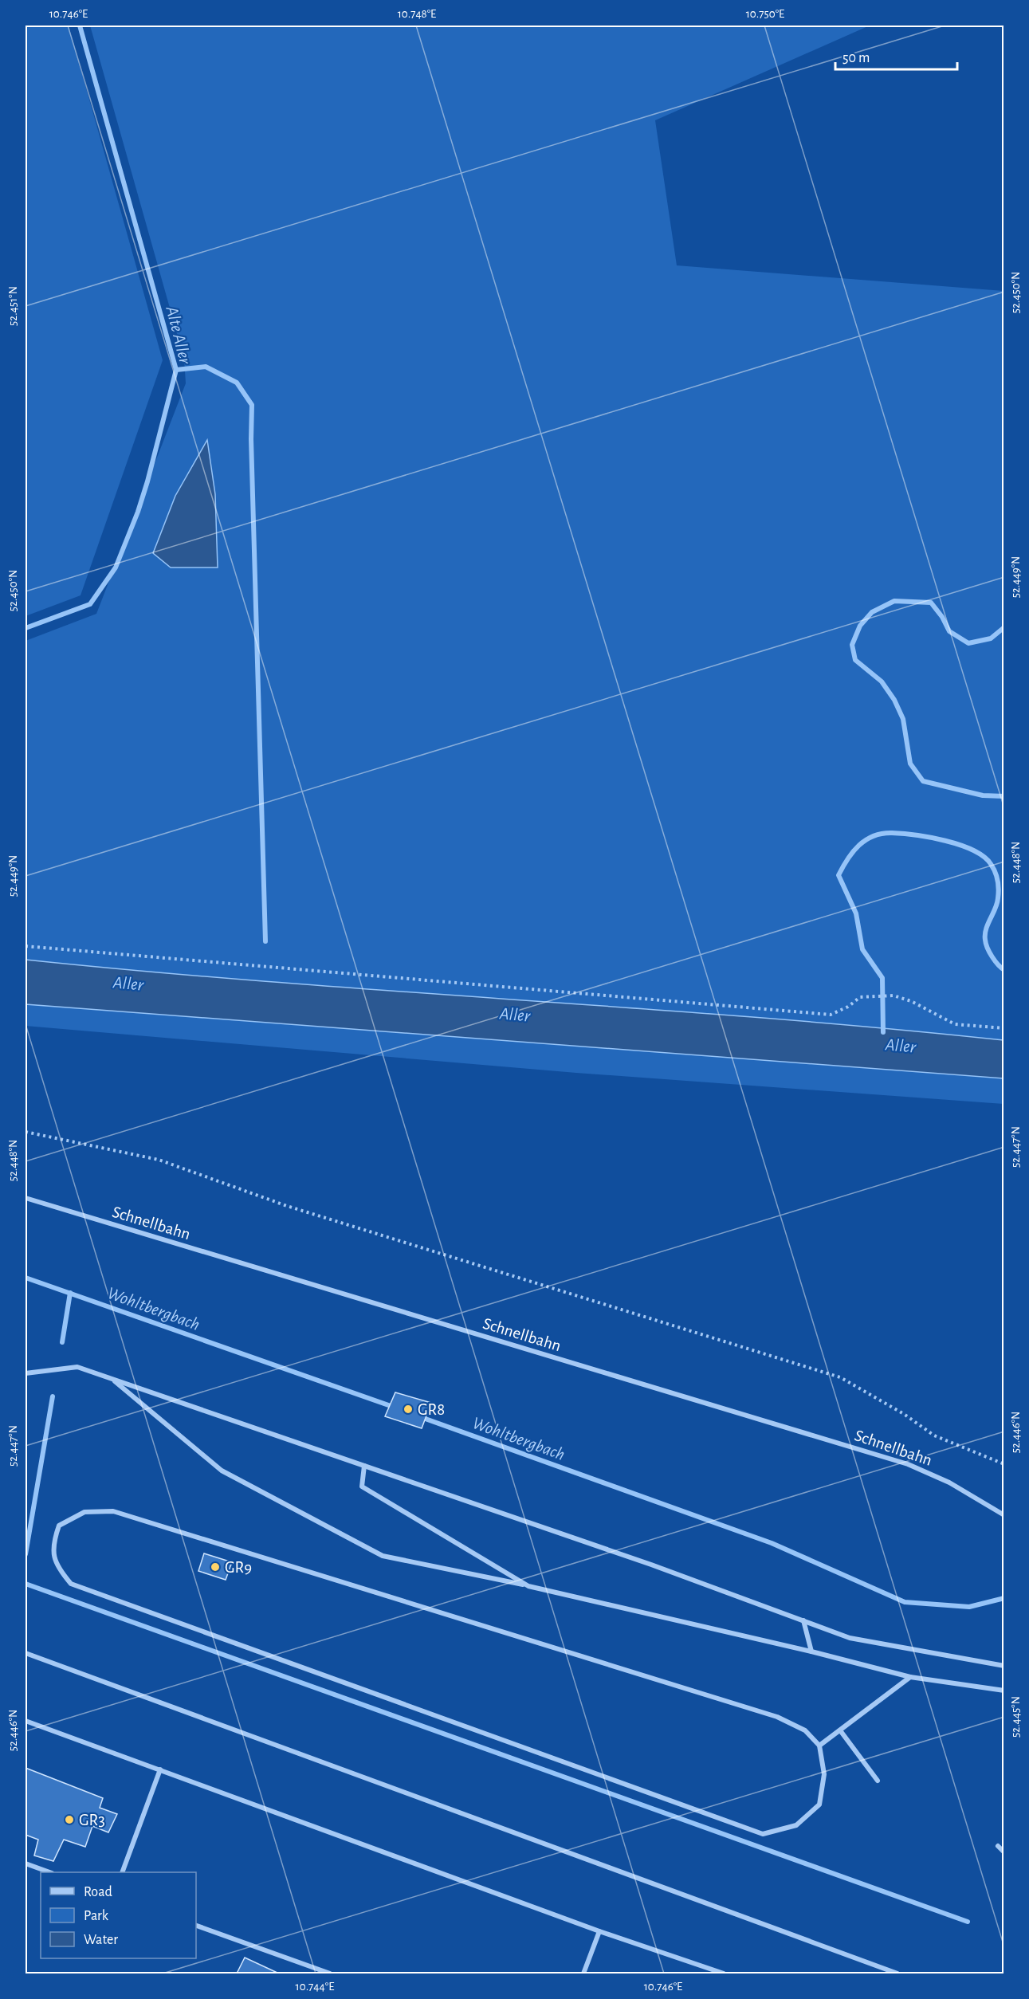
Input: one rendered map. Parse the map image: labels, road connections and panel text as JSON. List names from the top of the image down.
{
  "streets": {
    "street": ["Schnellbahn"]
  },
  "water": ["Alte Aller", "Aller", "Wohltbergbach"],
  "places": ["GR8", "GR9", "GR3"],
  "legend": ["Road", "Park", "Water"],
  "scale_bar": "50 m",
  "coordinates": [
    "10.746°E",
    "10.748°E",
    "10.750°E",
    "52.450°N",
    "52.451°N",
    "52.449°N",
    "52.448°N",
    "52.447°N",
    "52.446°N",
    "52.445°N",
    "10.744°E"
  ]
}
